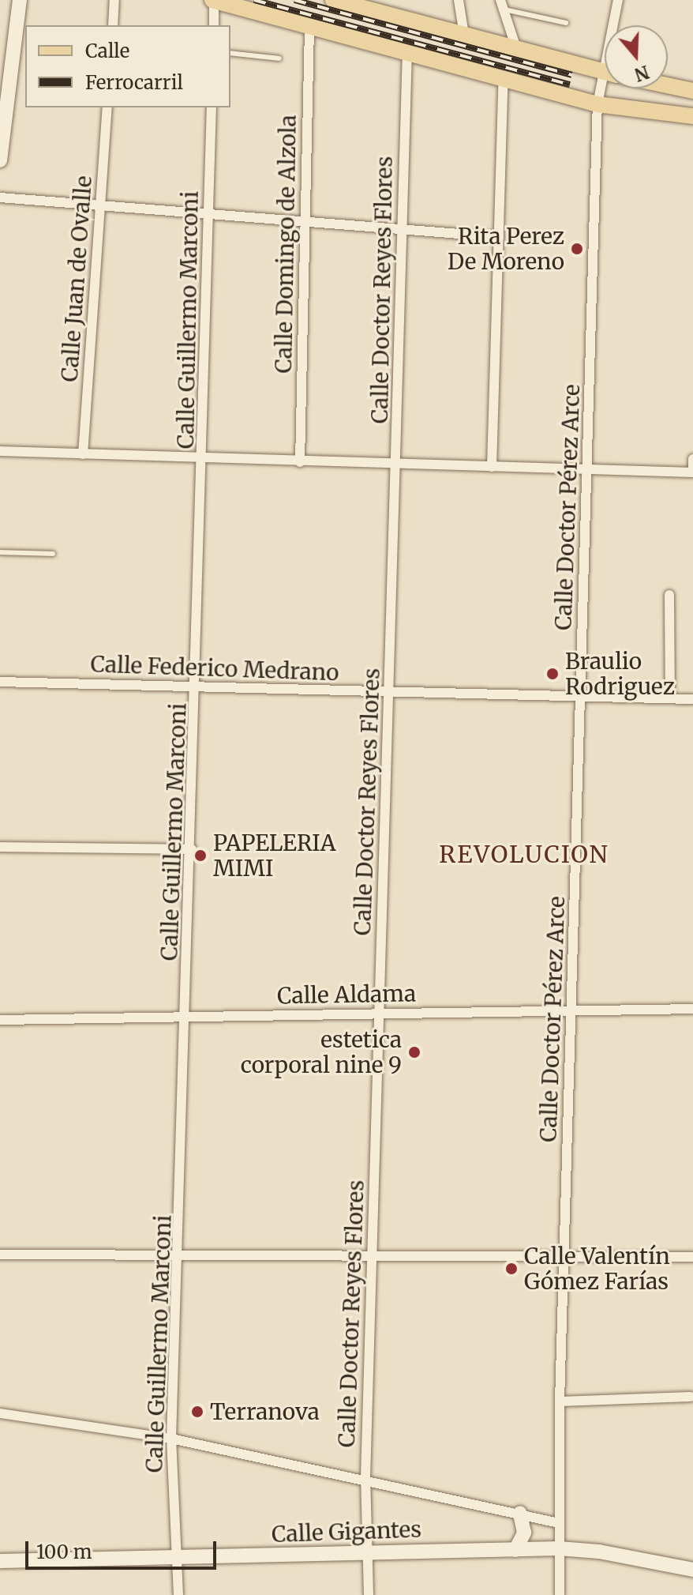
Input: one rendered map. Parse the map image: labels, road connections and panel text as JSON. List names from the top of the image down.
{
  "streets": {
    "main road": ["Calle Gigantes"],
    "street": [
      "Calle Domingo de Alzola",
      "Calle Juan de Ovalle",
      "Calle Doctor Reyes Flores",
      "Calle Guillermo Marconi",
      "Calle Doctor Pérez Arce",
      "Calle Federico Medrano",
      "Calle Aldama"
    ]
  },
  "crossings": [
    ["Calle Doctor Reyes Flores", "Calle Federico Medrano"],
    ["Calle Doctor Reyes Flores", "Calle Aldama"],
    ["Calle Doctor Reyes Flores", "Calle Gigantes"],
    ["Calle Guillermo Marconi", "Calle Federico Medrano"],
    ["Calle Guillermo Marconi", "Calle Aldama"],
    ["Calle Guillermo Marconi", "Calle Gigantes"],
    ["Calle Doctor Pérez Arce", "Calle Federico Medrano"],
    ["Calle Doctor Pérez Arce", "Calle Aldama"],
    ["Calle Doctor Pérez Arce", "Calle Gigantes"]
  ],
  "districts": ["REVOLUCION"],
  "places": [
    "Rita Perez De Moreno",
    "Braulio Rodriguez",
    "PAPELERIA MIMI",
    "estetica corporal nine 9",
    "Calle Valentín Gómez Farías",
    "Terranova"
  ],
  "legend": ["Calle", "Ferrocarril"],
  "scale_bar": "100 m",
  "north": "bottom"
}
